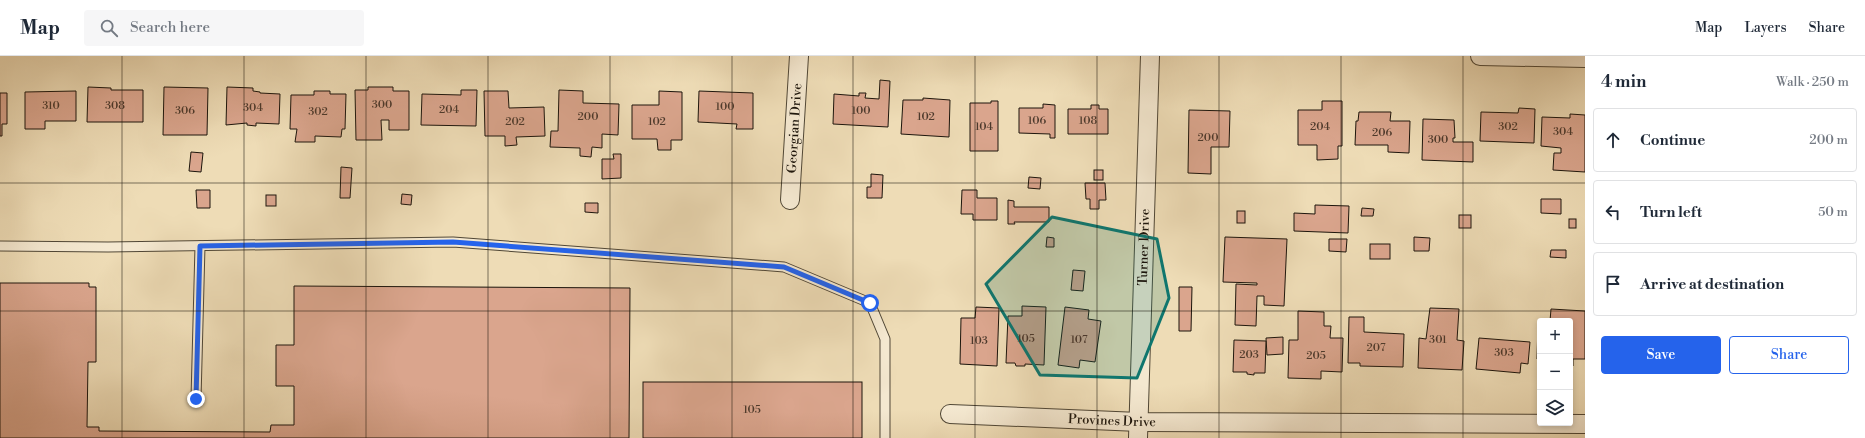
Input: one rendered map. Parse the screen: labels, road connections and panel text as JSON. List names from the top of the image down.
{
  "streets": {
    "street": ["Georgian Drive", "Turner Drive", "Provines Drive"]
  },
  "crossings": [
    ["Turner Drive", "Provines Drive"]
  ],
  "house_numbers": [
    "300",
    "310",
    "308",
    "100",
    "304",
    "204",
    "306",
    "100",
    "302",
    "200",
    "102",
    "106",
    "108",
    "202",
    "102",
    "104",
    "204",
    "302",
    "304",
    "206",
    "200",
    "300",
    "105",
    "107",
    "301",
    "103",
    "207",
    "303",
    "203",
    "205",
    "105"
  ],
  "page": {
    "header": "Map",
    "search": "Search here",
    "nav": ["Map", "Layers", "Share"],
    "heading": ["4 min", "Walk · 250 m"],
    "list": [
      ["Continue", "200 m"],
      ["Turn left", "50 m"],
      "Arrive at destination"
    ],
    "map_buttons": ["+", "−"],
    "buttons": ["Save", "Share"]
  }
}
